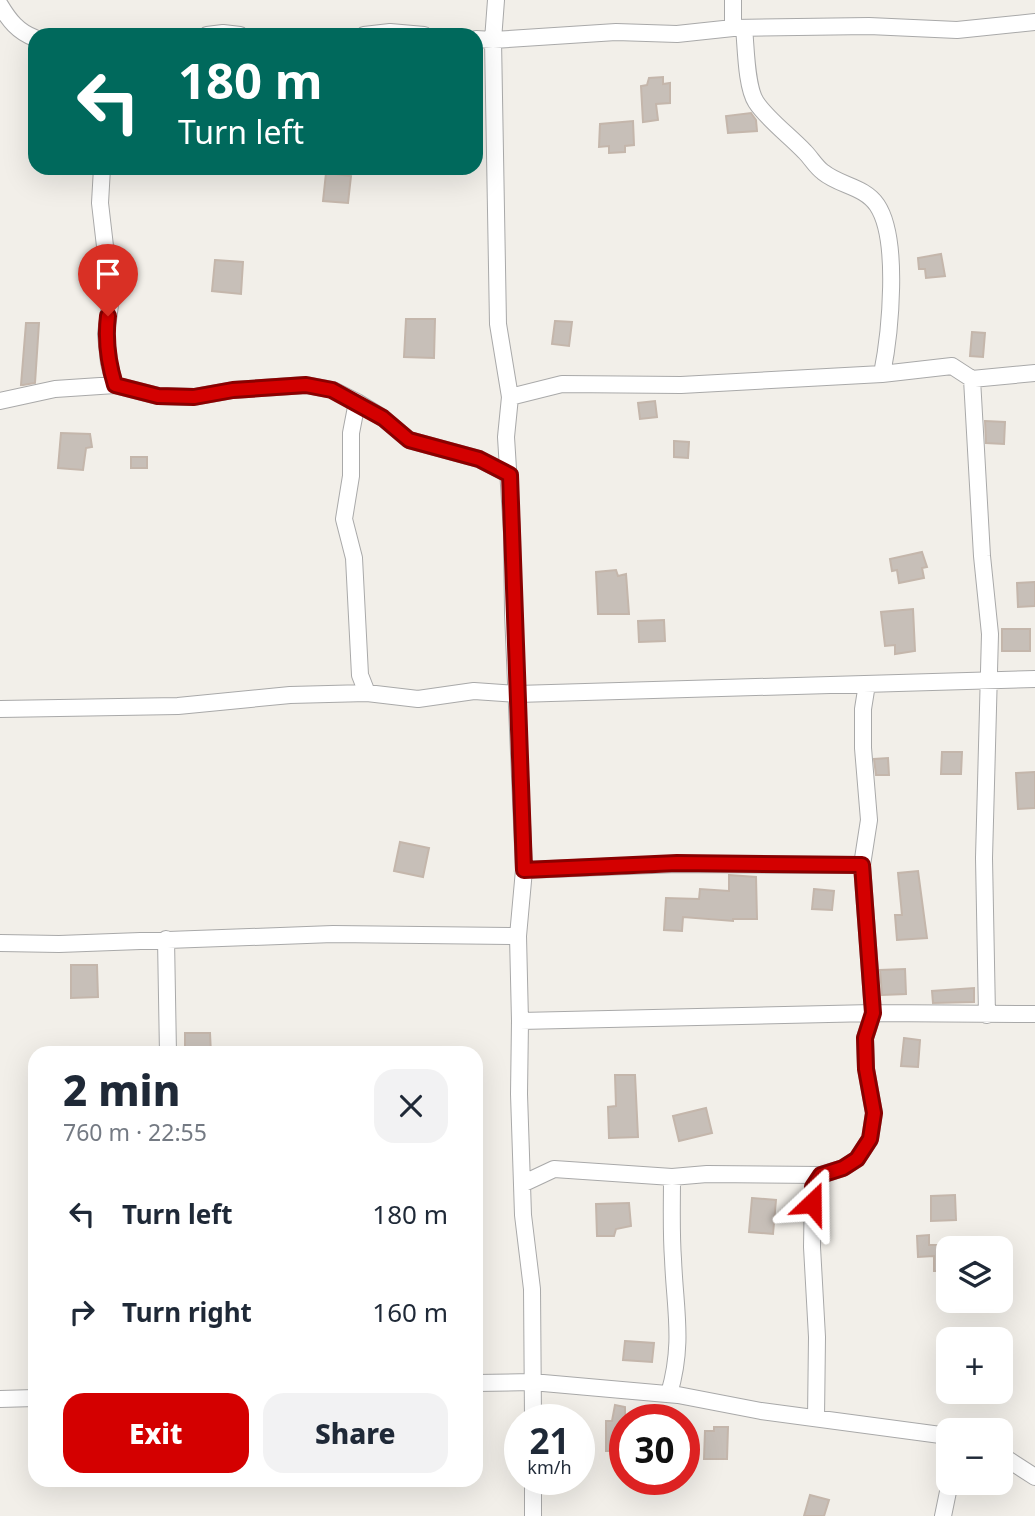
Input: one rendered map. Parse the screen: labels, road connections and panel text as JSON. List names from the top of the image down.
{
  "page": {
    "turn": ["180 m", "Turn left"],
    "heading": ["2 min", "760 m · 22:55"],
    "list": [
      {
        "name": "Turn left",
        "value": "180 m"
      },
      {
        "name": "Turn right",
        "value": "160 m"
      }
    ],
    "map_buttons": ["+", "−"],
    "buttons": ["Exit", "Share"],
    "speed": "21 km/h",
    "limit": "30"
  }
}
